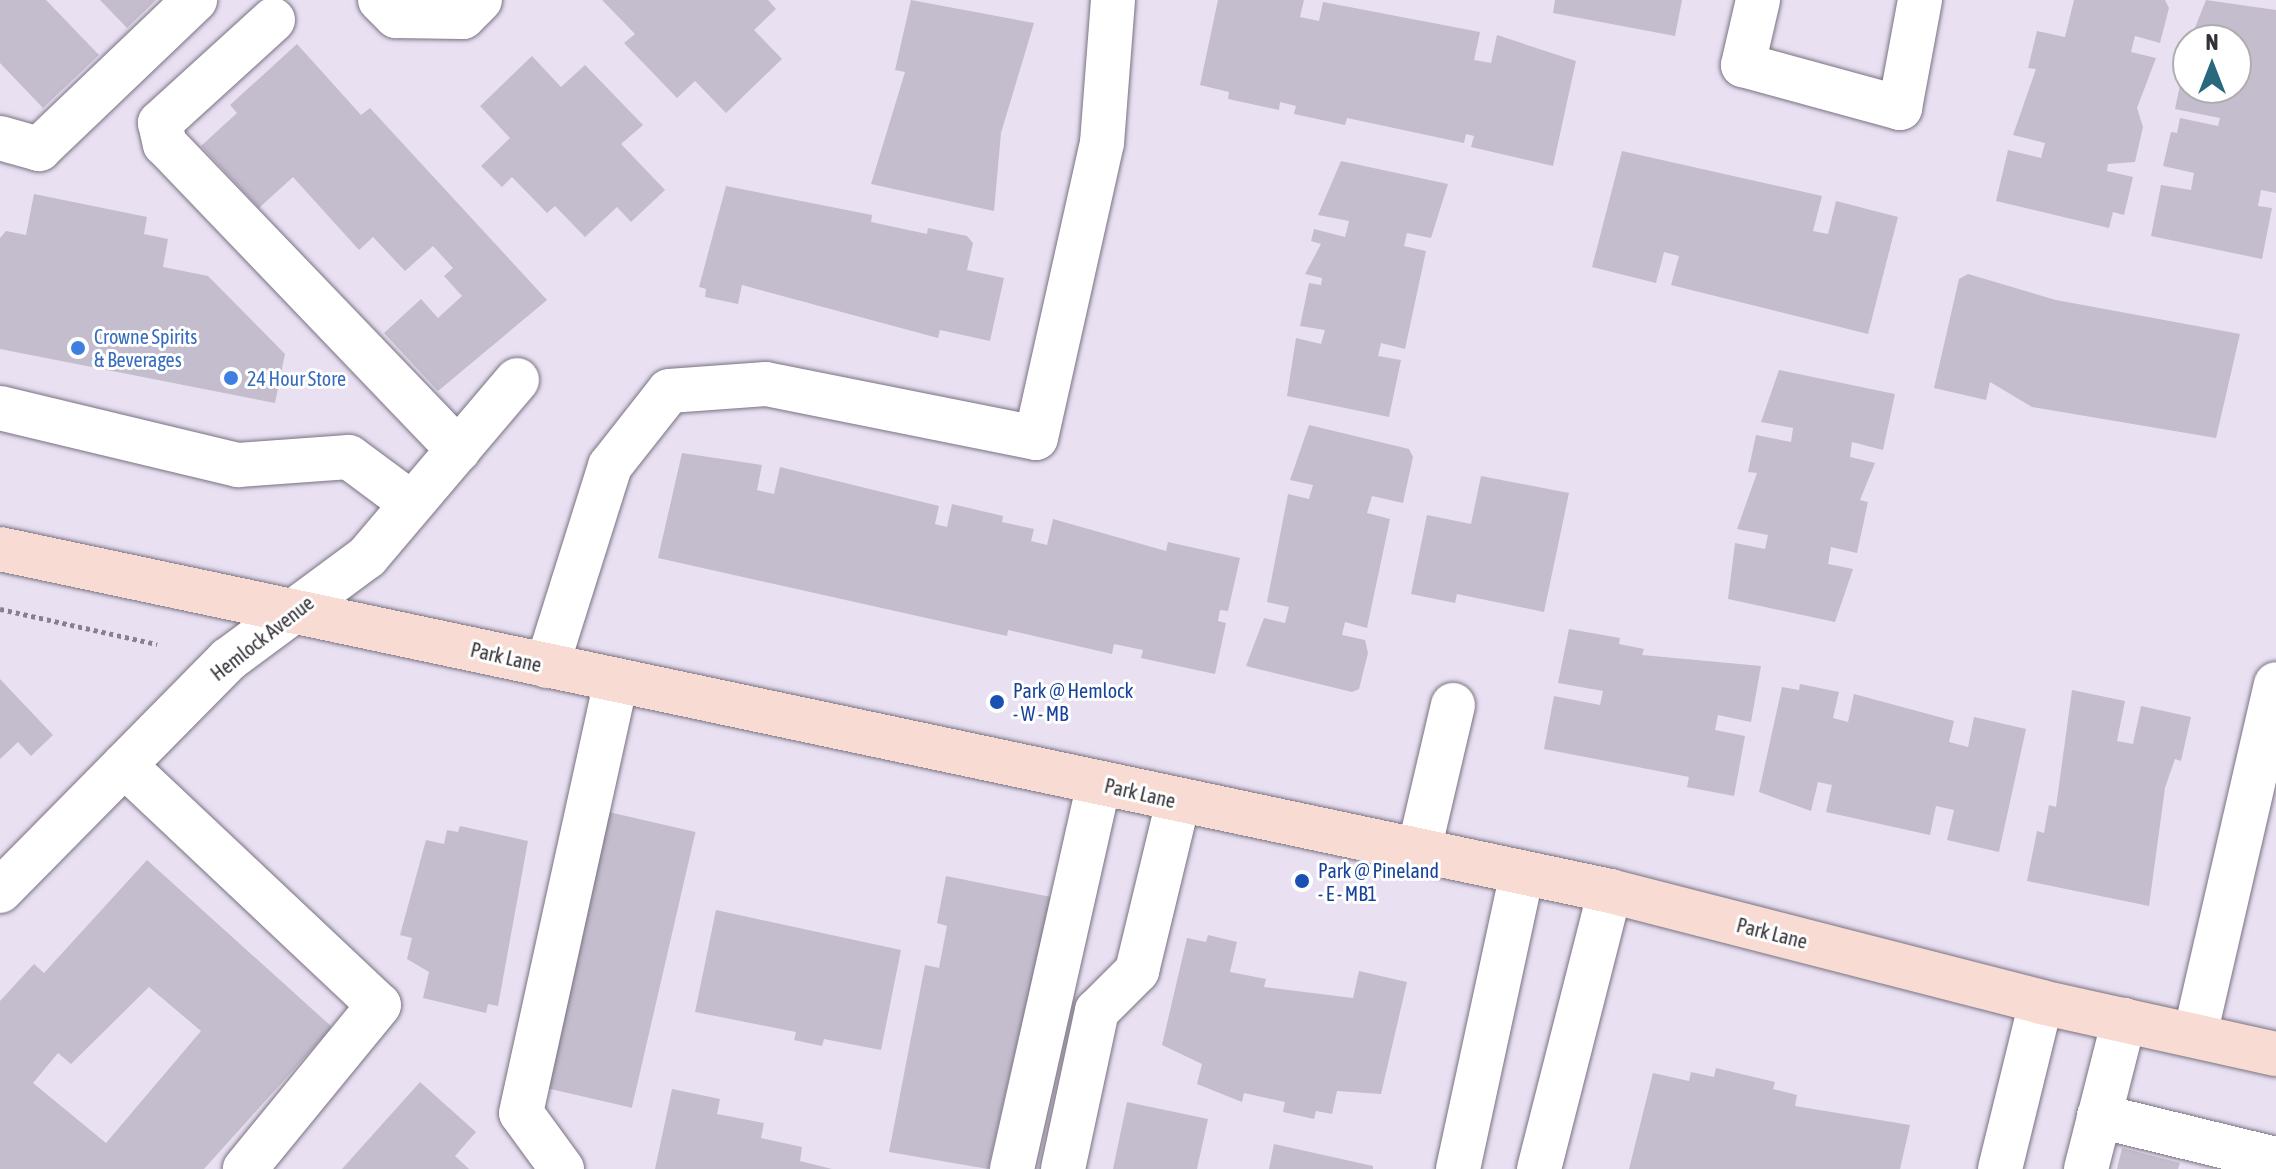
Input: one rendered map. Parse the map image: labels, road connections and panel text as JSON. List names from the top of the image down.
{
  "streets": {
    "main road": ["Park Lane"],
    "street": ["Hemlock Avenue"]
  },
  "crossings": [
    ["Hemlock Avenue", "Park Lane"]
  ],
  "places": [
    "Crowne Spirits & Beverages",
    "24 Hour Store",
    "Park @ Hemlock - W - MB",
    "Park @ Pineland - E - MB1"
  ],
  "north": "top"
}
